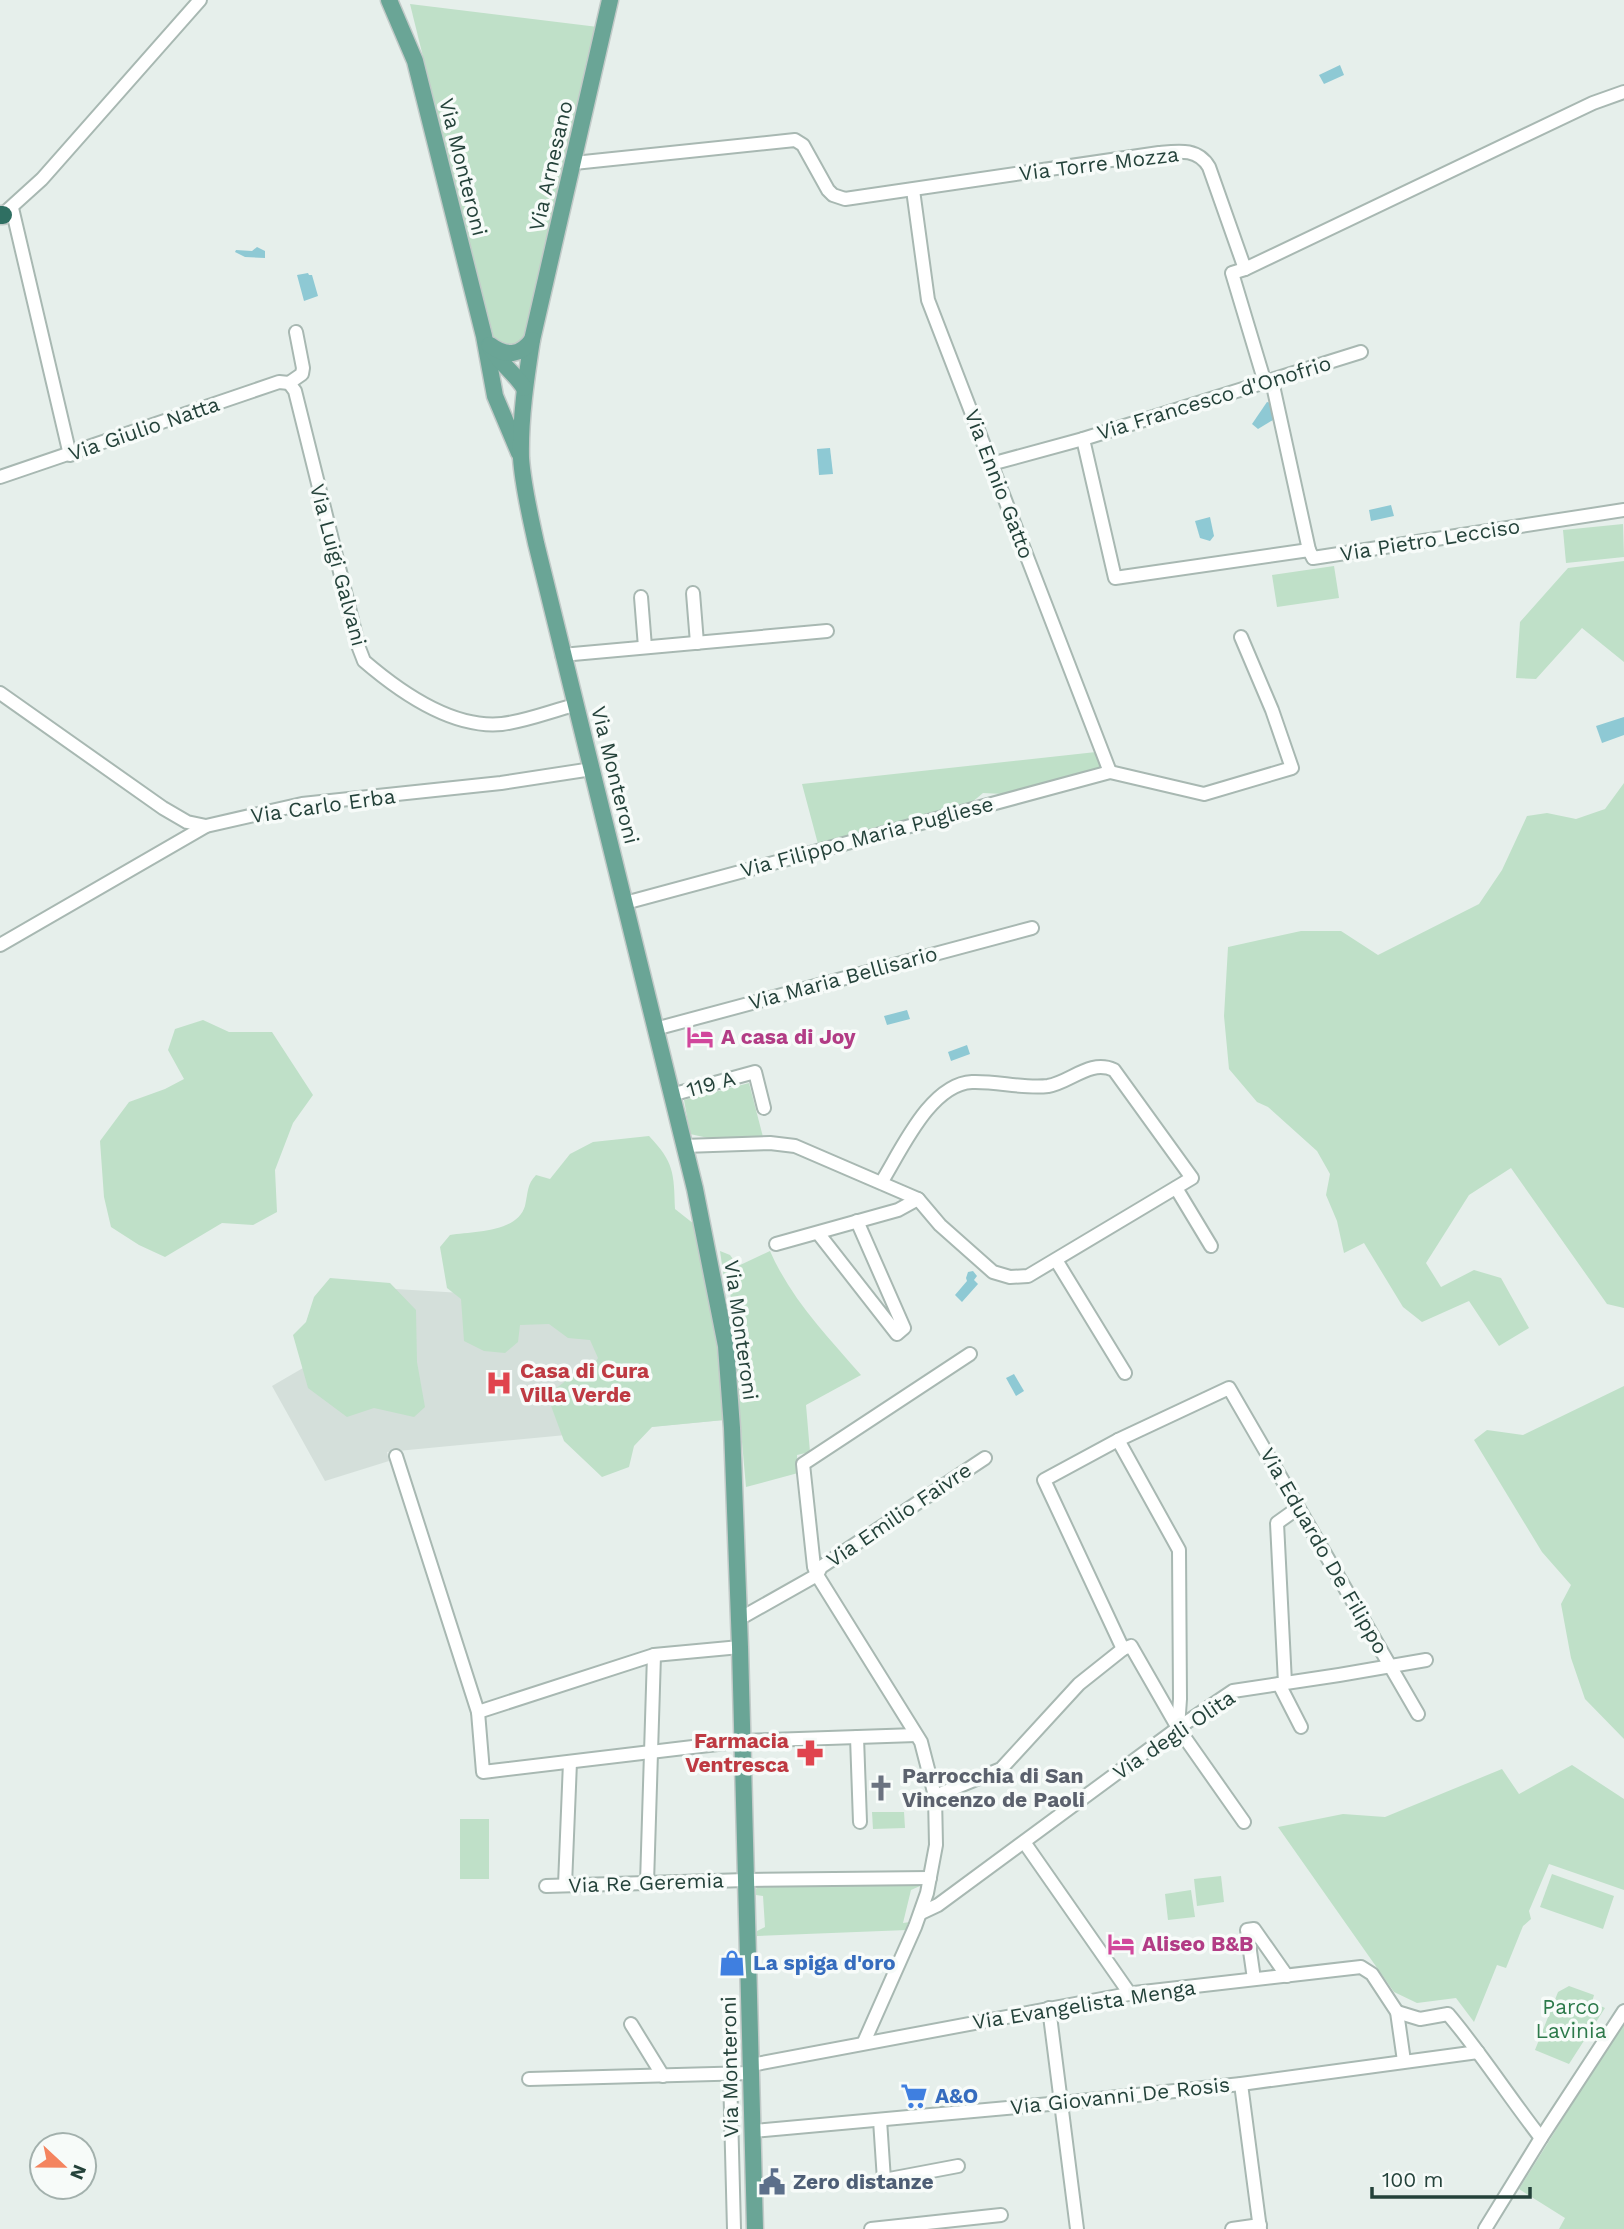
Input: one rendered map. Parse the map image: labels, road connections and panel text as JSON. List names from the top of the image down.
{
  "streets": {
    "main road": ["Via Arnesano", "Via Monteroni"],
    "street": [
      "Via Torre Mozza",
      "Via Francesco d'Onofrio",
      "Via Giulio Natta",
      "Via Ennio Gatto",
      "Via Pietro Lecciso",
      "Via Luigi Galvani",
      "Via Carlo Erba",
      "Via Filippo Maria Pugliese",
      "Via Maria Bellisario",
      "119 A",
      "Via Emilio Faivre",
      "Via Eduardo De Filippo",
      "Via degli Olita",
      "Via Re Geremia",
      "Via Evangelista Menga",
      "Via Giovanni De Rosis"
    ]
  },
  "crossings": [
    ["Via Torre Mozza", "Via Arnesano"],
    ["Via Torre Mozza", "Via Ennio Gatto"],
    ["Via Arnesano", "Via Monteroni"],
    ["Via Monteroni", "Via Luigi Galvani"],
    ["Via Monteroni", "Via Carlo Erba"],
    ["Via Monteroni", "Via Filippo Maria Pugliese"],
    ["Via Monteroni", "Via Maria Bellisario"],
    ["Via Monteroni", "119 A"],
    ["Via Monteroni", "Via Emilio Faivre"],
    ["Via Monteroni", "Via Re Geremia"],
    ["Via Monteroni", "Via Evangelista Menga"],
    ["Via Monteroni", "Via Giovanni De Rosis"],
    ["Via Francesco d'Onofrio", "Via Pietro Lecciso"],
    ["Via Giulio Natta", "Via Luigi Galvani"],
    ["Via Ennio Gatto", "Via Filippo Maria Pugliese"],
    ["Via Eduardo De Filippo", "Via degli Olita"]
  ],
  "parks": ["Parco Lavinia"],
  "places": {
    "hotel": ["A casa di Joy", "Aliseo B&B"],
    "hospital": ["Casa di Cura Villa Verde"],
    "pharmacy": ["Farmacia Ventresca"],
    "church": ["Parrocchia di San Vincenzo de Paoli"],
    "shop": ["La spiga d'oro"],
    "supermarket": ["A&O"],
    "public building": ["Zero distanze"]
  },
  "scale_bar": "100 m",
  "north": "right"
}
